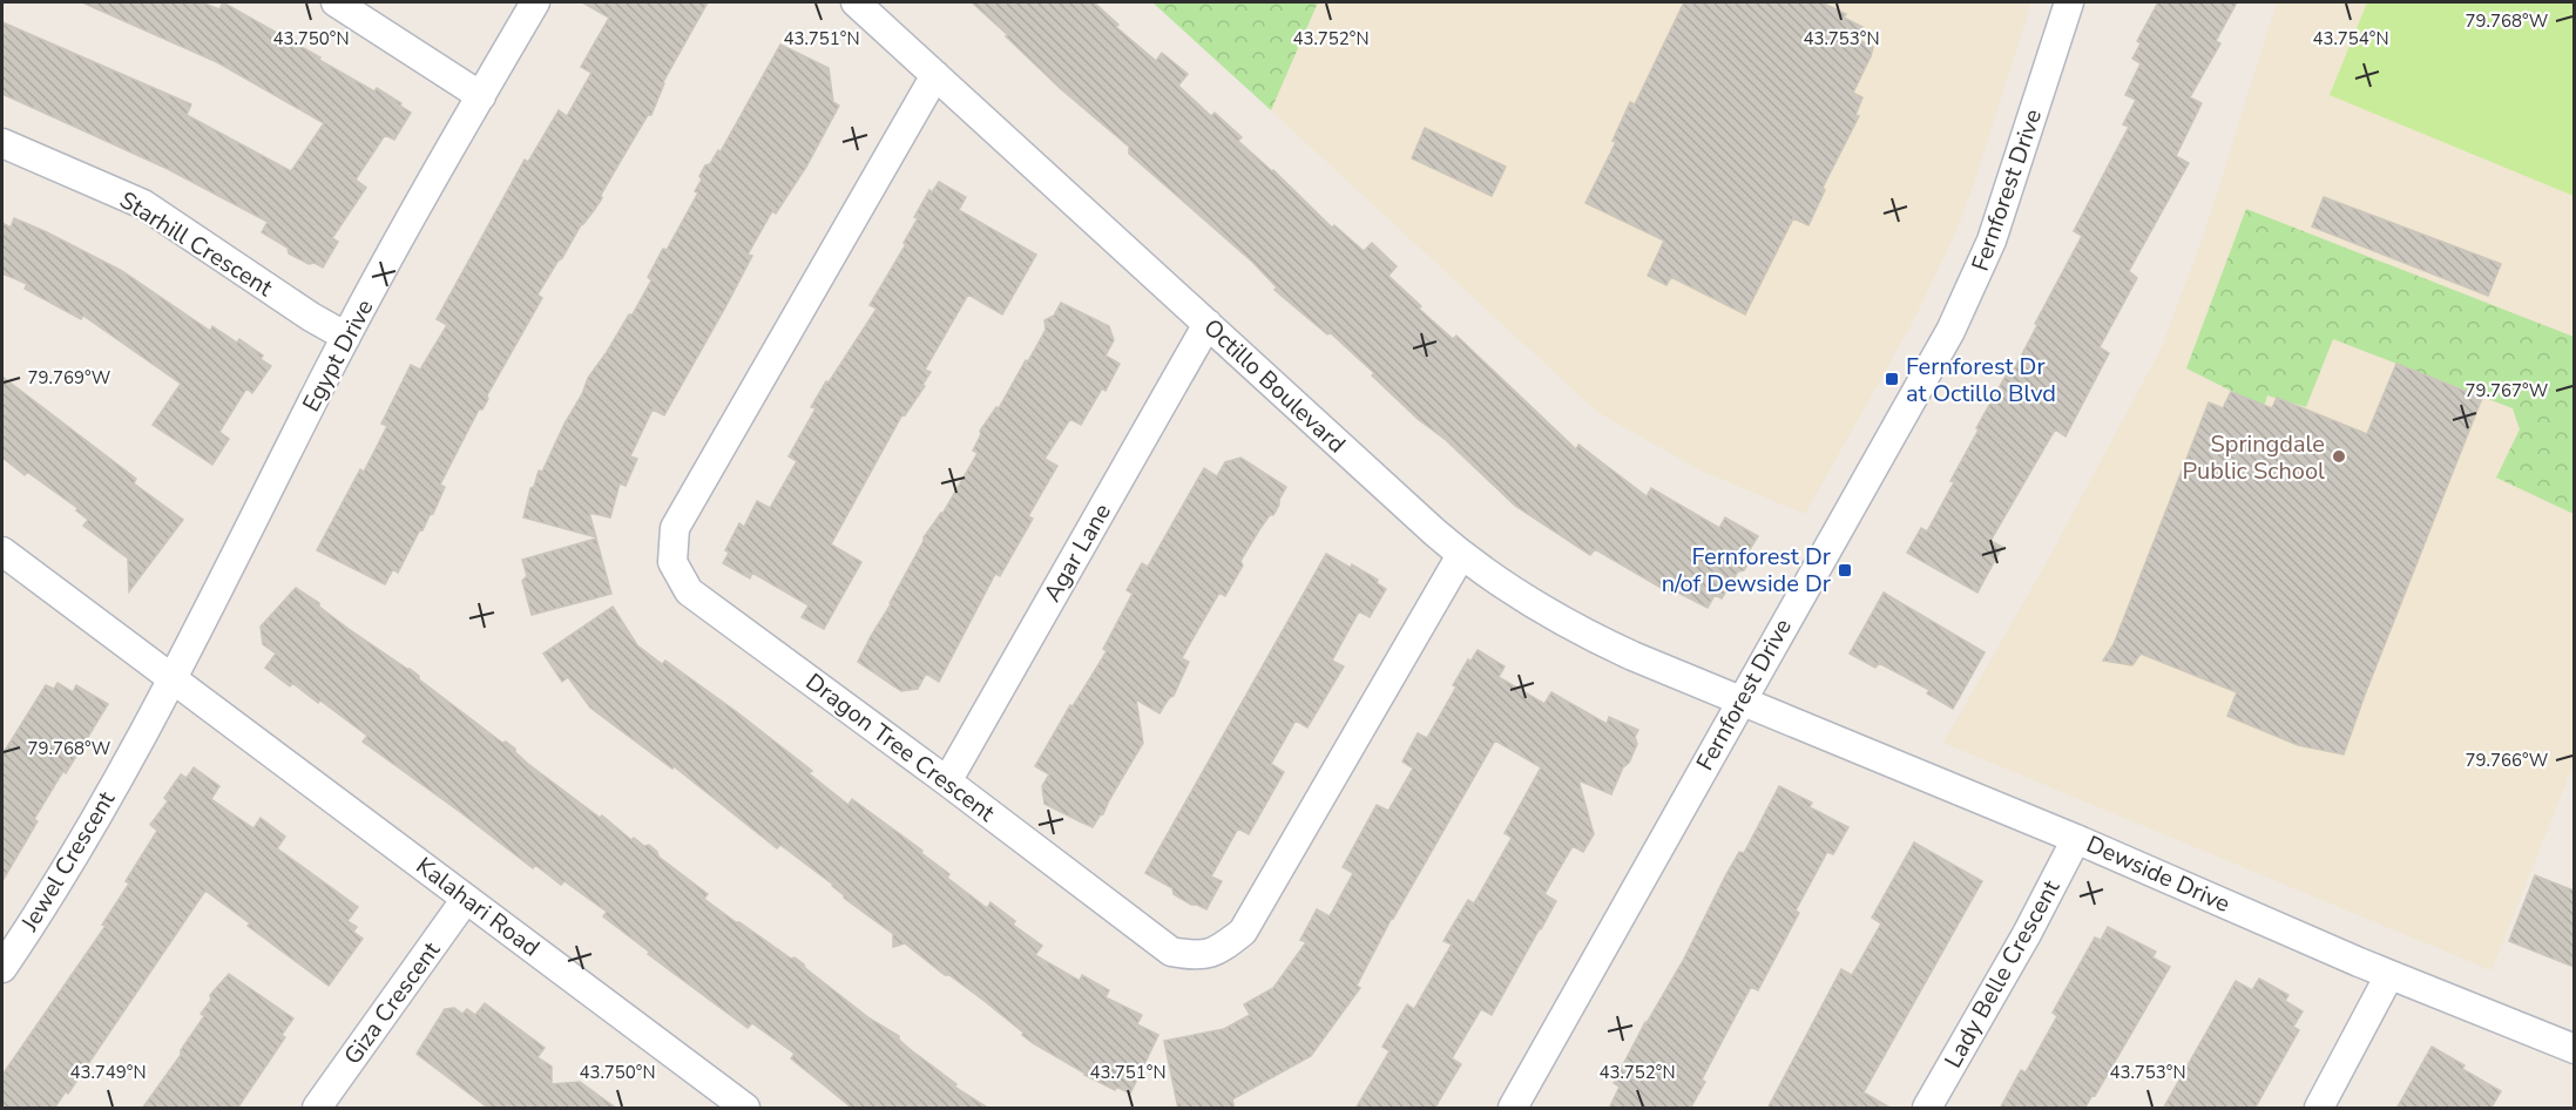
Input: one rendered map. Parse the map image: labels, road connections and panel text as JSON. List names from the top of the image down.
{
  "streets": {
    "street": [
      "Fernforest Drive",
      "Starhill Crescent",
      "Egypt Drive",
      "Octillo Boulevard",
      "Agar Lane",
      "Dragon Tree Crescent",
      "Jewel Crescent",
      "Dewside Drive",
      "Kalahari Road",
      "Lady Belle Crescent",
      "Giza Crescent"
    ]
  },
  "crossings": [
    ["Fernforest Drive", "Octillo Boulevard"],
    ["Fernforest Drive", "Dewside Drive"],
    ["Starhill Crescent", "Egypt Drive"],
    ["Egypt Drive", "Jewel Crescent"],
    ["Egypt Drive", "Kalahari Road"],
    ["Octillo Boulevard", "Agar Lane"],
    ["Octillo Boulevard", "Dragon Tree Crescent"],
    ["Octillo Boulevard", "Dewside Drive"],
    ["Agar Lane", "Dragon Tree Crescent"],
    ["Jewel Crescent", "Kalahari Road"],
    ["Dewside Drive", "Lady Belle Crescent"],
    ["Kalahari Road", "Giza Crescent"]
  ],
  "places": {
    "transit": ["Fernforest Dr at Octillo Blvd", "Fernforest Dr n/of Dewside Dr"],
    "other": ["Springdale Public School"]
  },
  "coordinates": [
    "79.768°W",
    "43.750°N",
    "43.751°N",
    "43.752°N",
    "43.753°N",
    "43.754°N",
    "79.769°W",
    "79.767°W",
    "79.766°W",
    "43.749°N"
  ]
}
